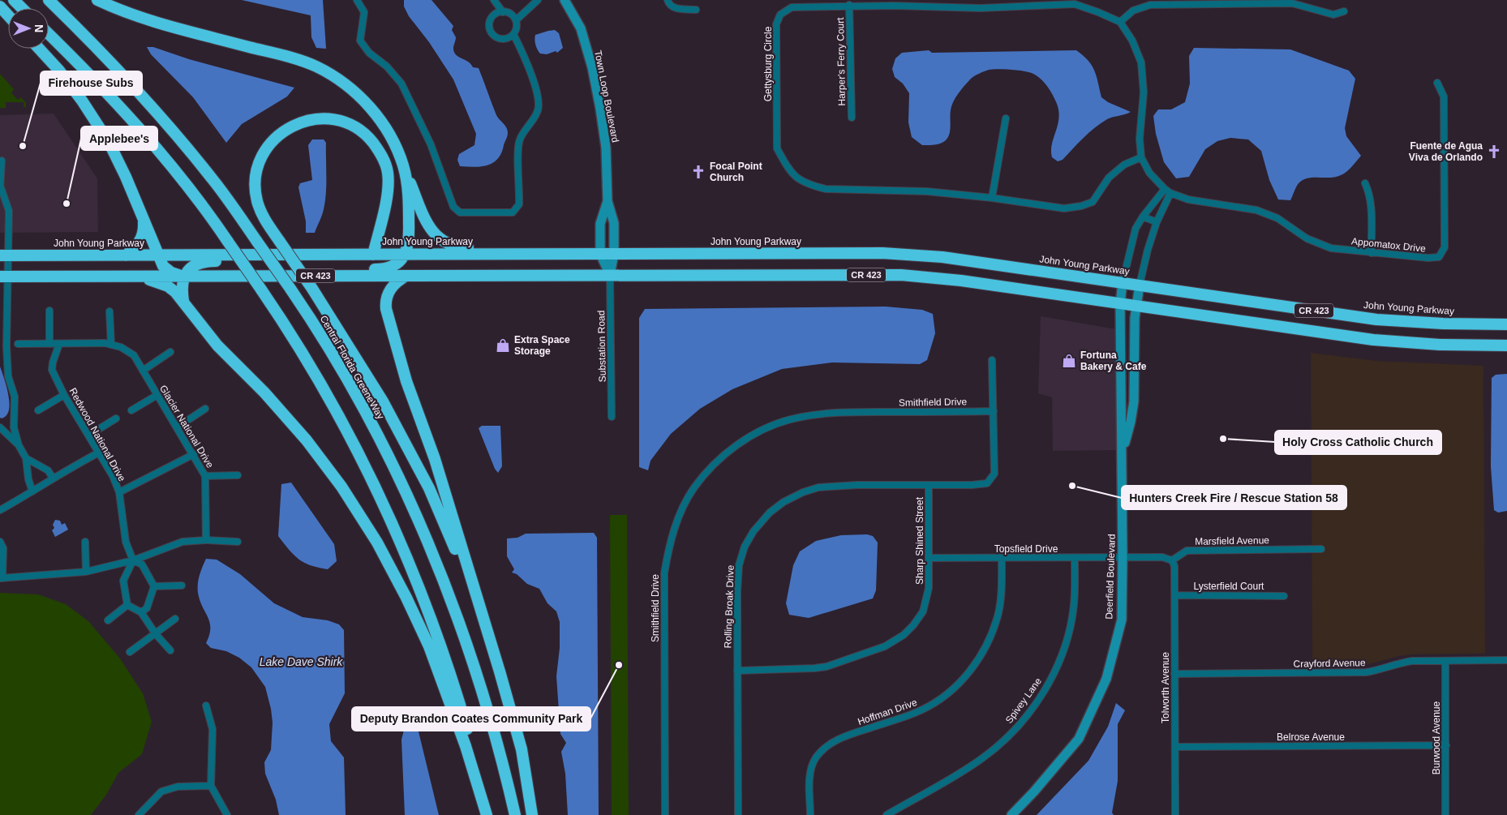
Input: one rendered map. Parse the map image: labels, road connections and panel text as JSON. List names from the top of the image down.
{
  "streets": {
    "highway": ["John Young Parkway", "CR 423", "Central Florida GreeneWay"],
    "street": [
      "Harper's Ferry Court",
      "Gettysburg Circle",
      "Town Loop Boulevard",
      "Appomatox Drive",
      "Substation Road",
      "Smithfield Drive",
      "Glacier National Drive",
      "Redwood National Drive",
      "Sharp Shined Street",
      "Marsfield Avenue",
      "Topsfield Drive",
      "Deerfield Boulevard",
      "Lysterfield Court",
      "Rolling Broak Drive",
      "Crayford Avenue",
      "Tolworth Avenue",
      "Spivey Lane",
      "Hoffman Drive",
      "Belrose Avenue",
      "Burwood Avenue"
    ]
  },
  "crossings": [
    ["Harper's Ferry Court", "Gettysburg Circle"],
    ["Town Loop Boulevard", "John Young Parkway"],
    ["Town Loop Boulevard", "CR 423"],
    ["Town Loop Boulevard", "Substation Road"],
    ["John Young Parkway", "Deerfield Boulevard"],
    ["CR 423", "Substation Road"],
    ["CR 423", "Deerfield Boulevard"],
    ["Smithfield Drive", "Rolling Broak Drive"],
    ["Glacier National Drive", "Redwood National Drive"],
    ["Sharp Shined Street", "Topsfield Drive"],
    ["Sharp Shined Street", "Rolling Broak Drive"],
    ["Marsfield Avenue", "Tolworth Avenue"],
    ["Topsfield Drive", "Deerfield Boulevard"],
    ["Topsfield Drive", "Spivey Lane"],
    ["Topsfield Drive", "Hoffman Drive"],
    ["Lysterfield Court", "Tolworth Avenue"],
    ["Crayford Avenue", "Tolworth Avenue"],
    ["Crayford Avenue", "Burwood Avenue"],
    ["Tolworth Avenue", "Belrose Avenue"],
    ["Belrose Avenue", "Burwood Avenue"]
  ],
  "water": ["Lake Dave Shirk"],
  "places": {
    "other": [
      "Firehouse Subs",
      "Applebee's",
      "Holy Cross Catholic Church",
      "Hunters Creek Fire / Rescue Station 58",
      "Deputy Brandon Coates Community Park"
    ],
    "church": ["Fuente de Agua Viva de Orlando", "Focal Point Church"],
    "shop": ["Extra Space Storage", "Fortuna Bakery & Cafe"]
  },
  "north": "right"
}
